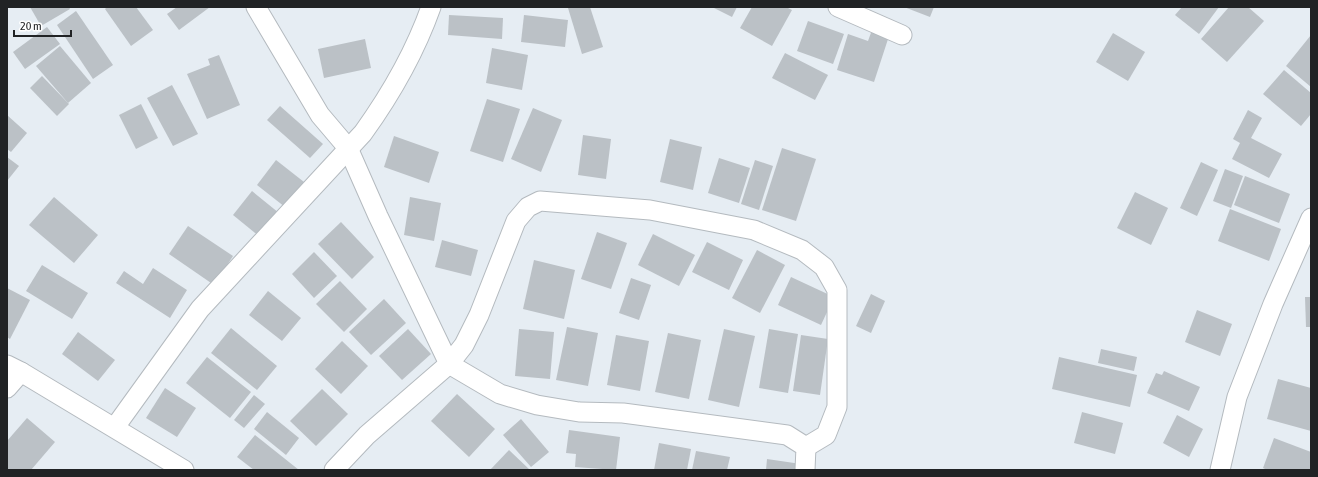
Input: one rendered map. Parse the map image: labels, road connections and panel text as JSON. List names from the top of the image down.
{
  "scale_bar": "20 m"
}
